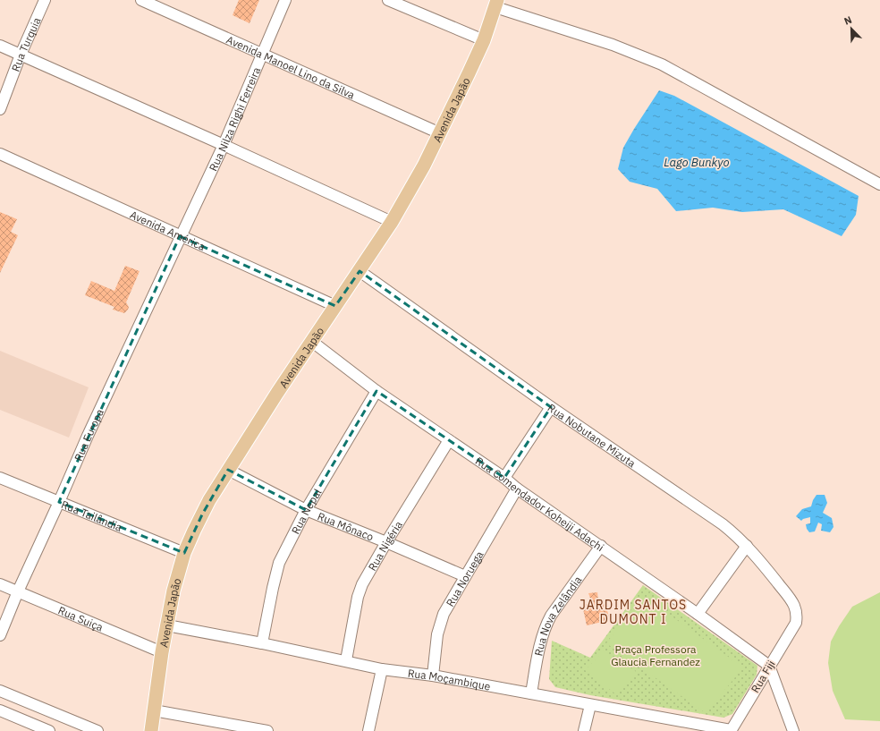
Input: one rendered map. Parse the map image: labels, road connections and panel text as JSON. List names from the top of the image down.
{
  "streets": {
    "main road": ["Avenida Japão"],
    "street": [
      "Rua Turquia",
      "Avenida Manoel Lino da Silva",
      "Rua Nilza Righi Ferreira",
      "Avenida América",
      "Rua Europa",
      "Rua Nobutane Mizuta",
      "Rua Comendador Koheiji Adachi",
      "Rua Nepal",
      "Rua Tailândia",
      "Rua Mônaco",
      "Rua Nigéria",
      "Rua Noruega",
      "Rua Nova Zelândia",
      "Rua Suiça",
      "Rua Fiji",
      "Rua Moçambique"
    ]
  },
  "crossings": [
    ["Avenida Manoel Lino da Silva", "Avenida Japão"],
    ["Avenida Manoel Lino da Silva", "Rua Nilza Righi Ferreira"],
    ["Avenida Japão", "Avenida América"],
    ["Avenida Japão", "Rua Nobutane Mizuta"],
    ["Avenida Japão", "Rua Comendador Koheiji Adachi"],
    ["Avenida Japão", "Rua Tailândia"],
    ["Avenida Japão", "Rua Mônaco"],
    ["Avenida Japão", "Rua Suiça"],
    ["Avenida Japão", "Rua Moçambique"],
    ["Rua Nilza Righi Ferreira", "Avenida América"],
    ["Rua Nilza Righi Ferreira", "Rua Europa"],
    ["Avenida América", "Rua Europa"],
    ["Rua Europa", "Rua Tailândia"],
    ["Rua Europa", "Rua Suiça"],
    ["Rua Nobutane Mizuta", "Rua Fiji"],
    ["Rua Comendador Koheiji Adachi", "Rua Nepal"],
    ["Rua Comendador Koheiji Adachi", "Rua Nigéria"],
    ["Rua Comendador Koheiji Adachi", "Rua Noruega"],
    ["Rua Comendador Koheiji Adachi", "Rua Nova Zelândia"],
    ["Rua Comendador Koheiji Adachi", "Rua Fiji"],
    ["Rua Nepal", "Rua Mônaco"],
    ["Rua Nepal", "Rua Moçambique"],
    ["Rua Mônaco", "Rua Nigéria"],
    ["Rua Mônaco", "Rua Noruega"],
    ["Rua Nigéria", "Rua Moçambique"],
    ["Rua Noruega", "Rua Moçambique"],
    ["Rua Nova Zelândia", "Rua Moçambique"],
    ["Rua Fiji", "Rua Moçambique"]
  ],
  "districts": ["JARDIM SANTOS DUMONT I"],
  "water": ["Lago Bunkyo"],
  "parks": ["Praça Professora Glaucia Fernandez"],
  "north": "top left"
}
